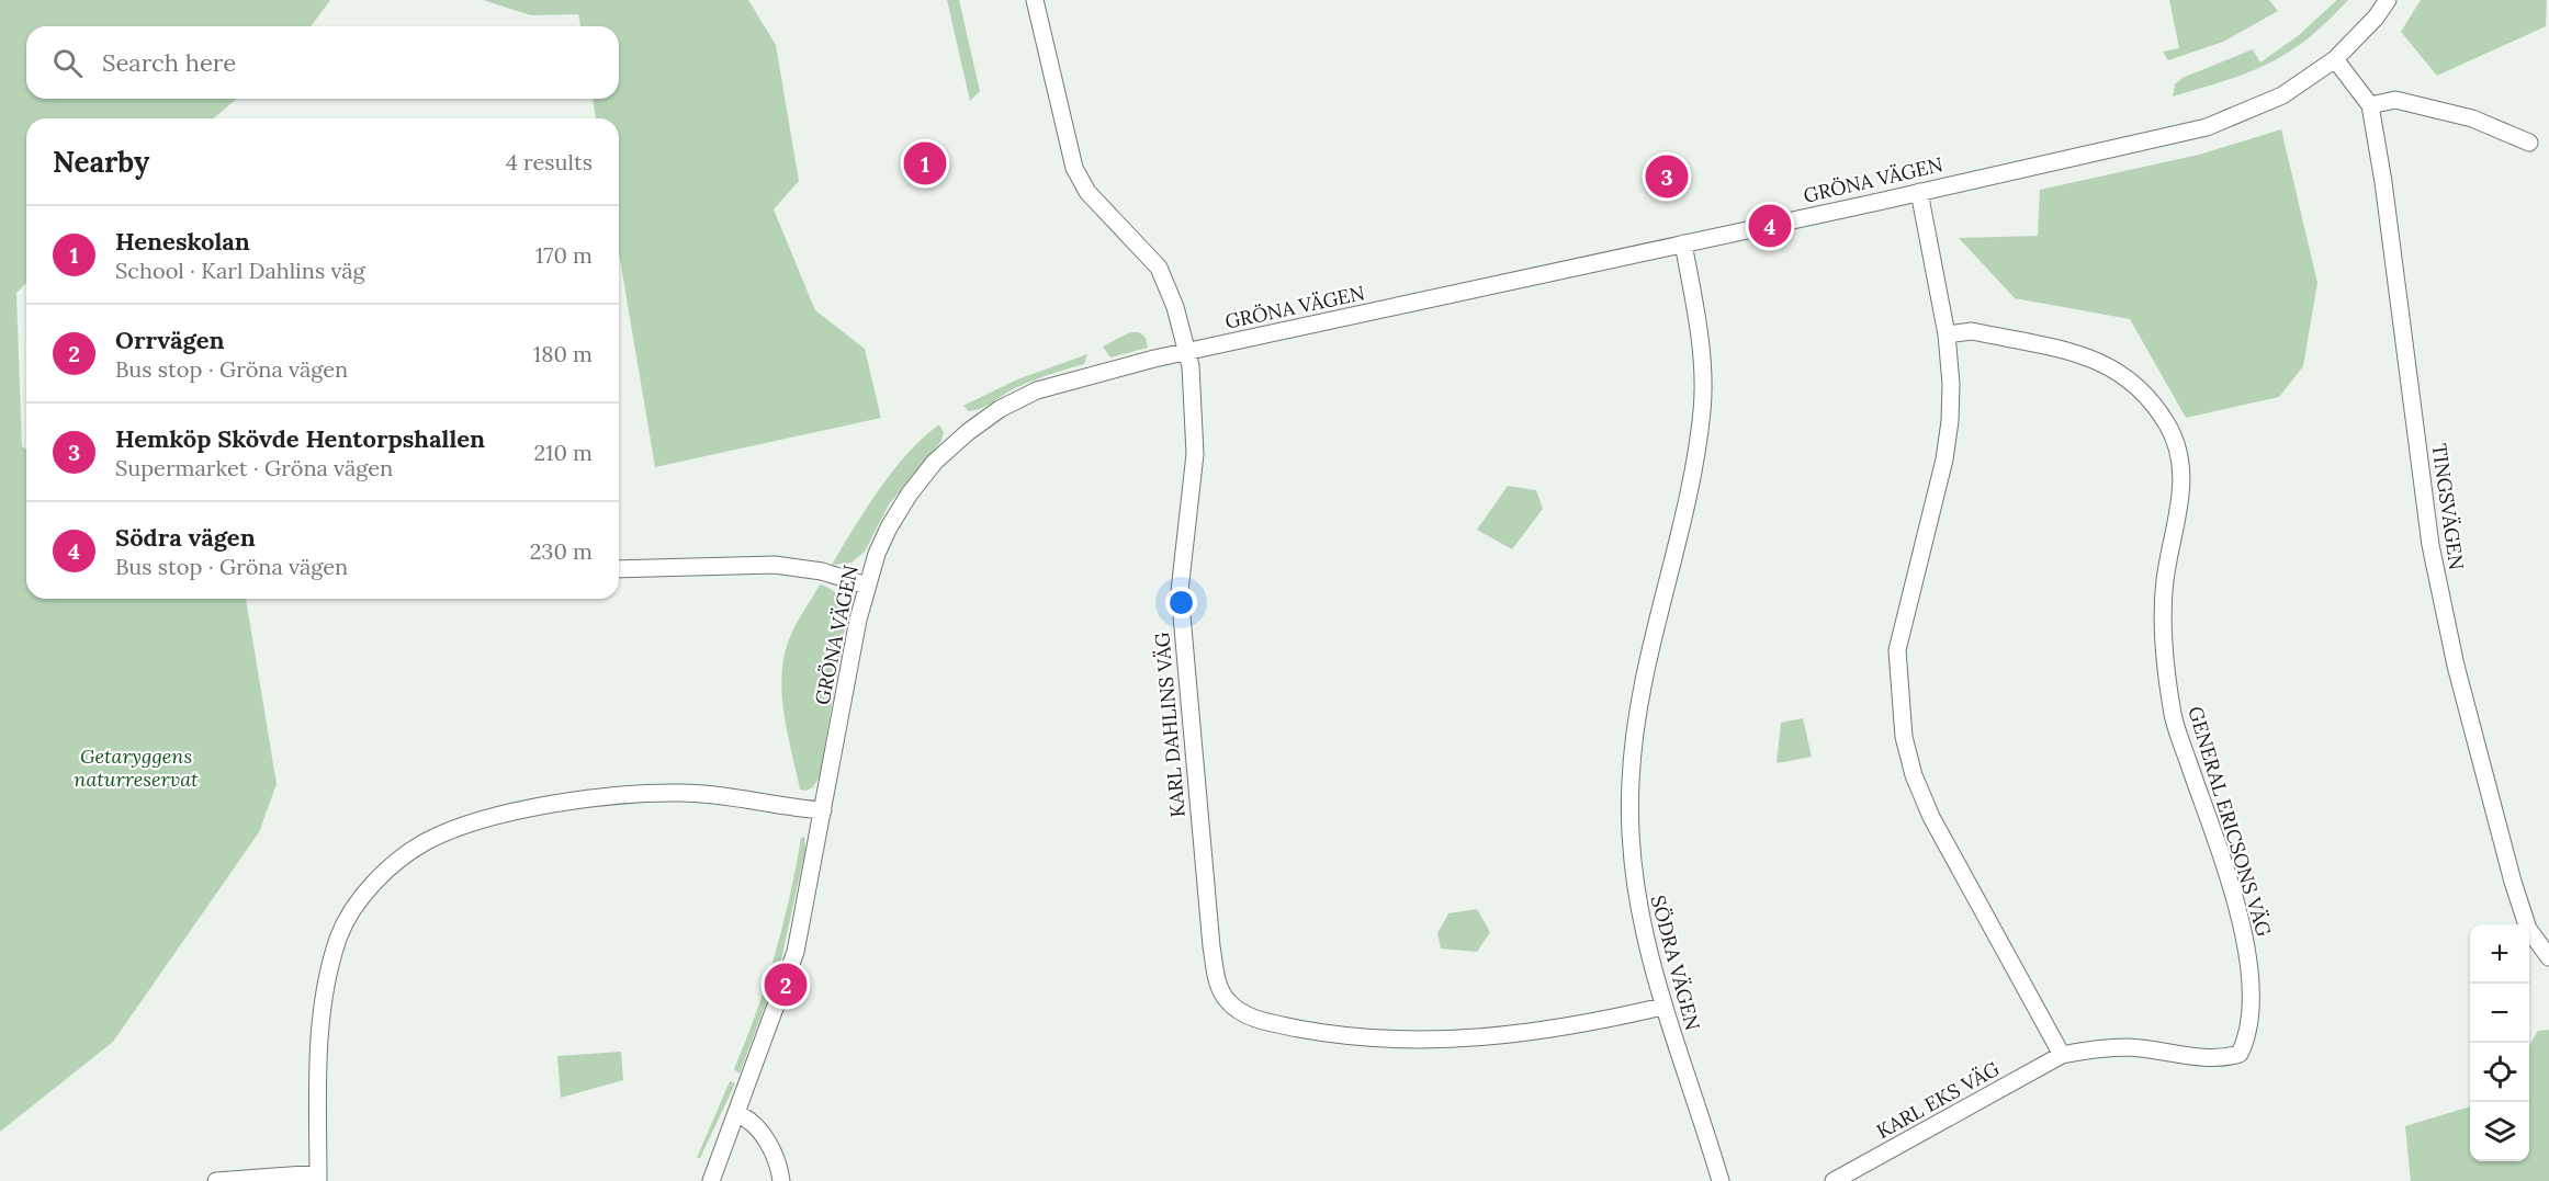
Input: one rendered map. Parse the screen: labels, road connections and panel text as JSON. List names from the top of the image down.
{
  "streets": {
    "street": [
      "GRÖNA VÄGEN",
      "TINGSVÄGEN",
      "KARL DAHLINS VÄG",
      "GENERAL ERICSONS VÄG",
      "SÖDRA VÄGEN",
      "KARL EKS VÄG"
    ]
  },
  "crossings": [
    ["GRÖNA VÄGEN", "TINGSVÄGEN"],
    ["GRÖNA VÄGEN", "KARL DAHLINS VÄG"],
    ["GRÖNA VÄGEN", "SÖDRA VÄGEN"],
    ["KARL DAHLINS VÄG", "SÖDRA VÄGEN"],
    ["GENERAL ERICSONS VÄG", "KARL EKS VÄG"]
  ],
  "parks": ["Getaryggens naturreservat"],
  "page": {
    "search": "Search here",
    "heading": ["Nearby", "4 results"],
    "pins": [
      "1",
      "3",
      "4",
      "2"
    ],
    "list": [
      {
        "mark": "1",
        "name": "Heneskolan",
        "note": "School · Karl Dahlins väg",
        "value": "170 m"
      },
      {
        "mark": "2",
        "name": "Orrvägen",
        "note": "Bus stop · Gröna vägen",
        "value": "180 m"
      },
      {
        "mark": "3",
        "name": "Hemköp Skövde Hentorpshallen",
        "note": "Supermarket · Gröna vägen",
        "value": "210 m"
      },
      {
        "mark": "4",
        "name": "Södra vägen",
        "note": "Bus stop · Gröna vägen",
        "value": "230 m"
      }
    ],
    "map_buttons": ["+", "−"]
  }
}
